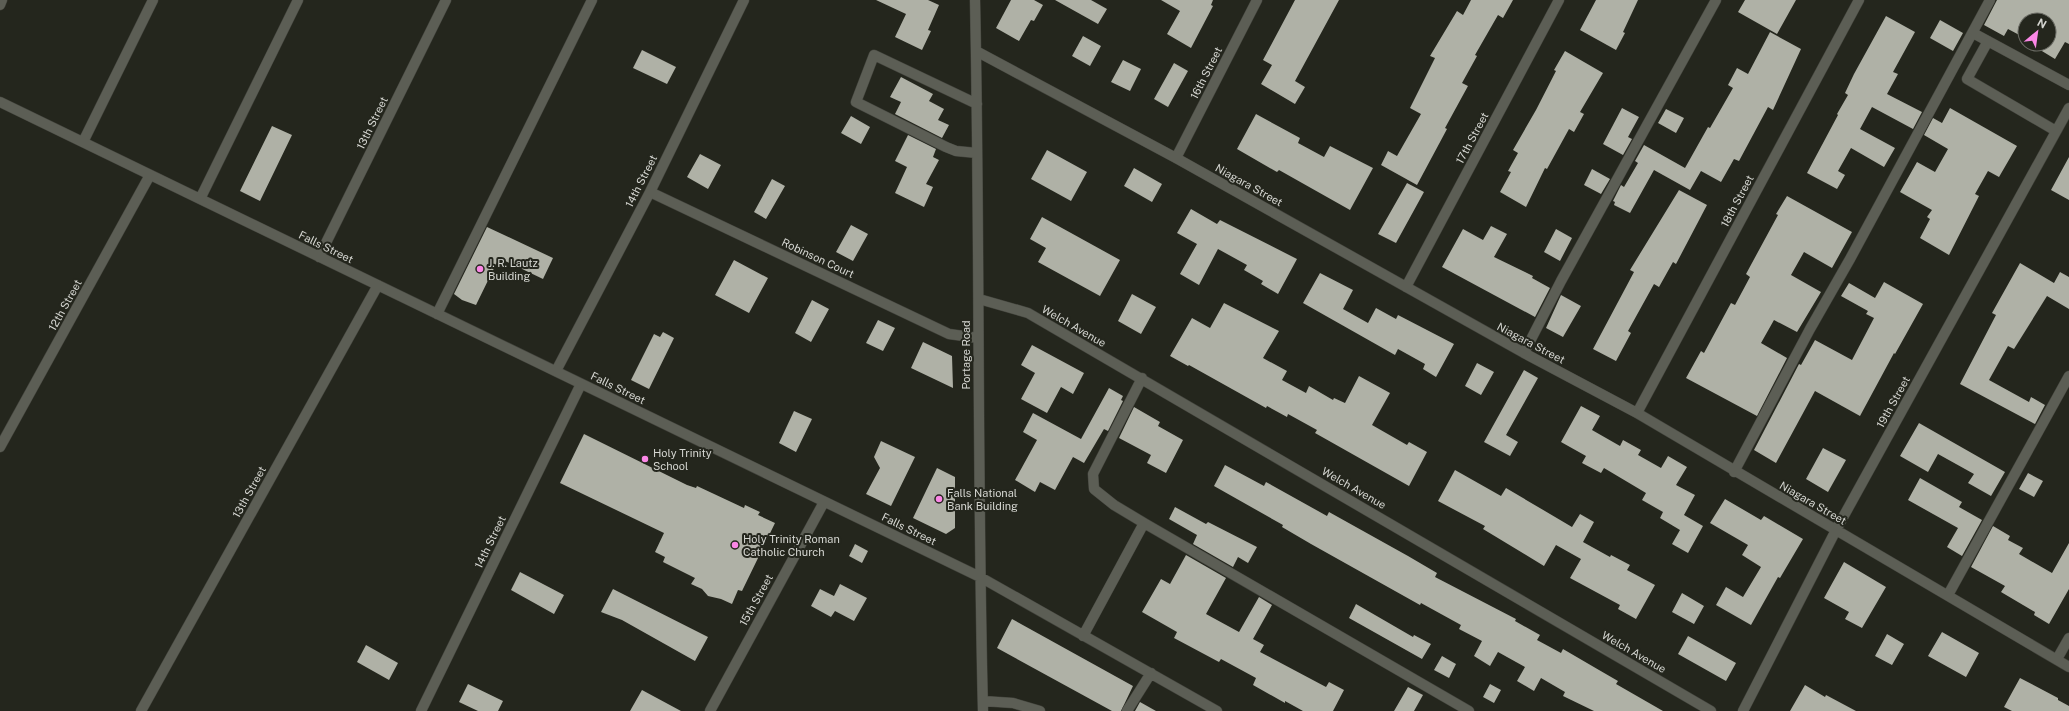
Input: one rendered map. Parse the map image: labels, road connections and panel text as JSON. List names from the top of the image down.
{
  "streets": {
    "street": [
      "16th Street",
      "13th Street",
      "17th Street",
      "14th Street",
      "Niagara Street",
      "18th Street",
      "Falls Street",
      "Robinson Court",
      "12th Street",
      "Welch Avenue",
      "Portage Road",
      "19th Street",
      "15th Street"
    ]
  },
  "crossings": [
    ["16th Street", "Niagara Street"],
    ["13th Street", "Falls Street"],
    ["17th Street", "Niagara Street"],
    ["14th Street", "Falls Street"],
    ["14th Street", "Robinson Court"],
    ["Niagara Street", "18th Street"],
    ["Niagara Street", "Portage Road"],
    ["Niagara Street", "19th Street"],
    ["Falls Street", "12th Street"],
    ["Falls Street", "Portage Road"],
    ["Falls Street", "15th Street"],
    ["Robinson Court", "Portage Road"],
    ["Welch Avenue", "Portage Road"]
  ],
  "places": [
    "J. R. Lautz Building",
    "Holy Trinity School",
    "Falls National Bank Building",
    "Holy Trinity Roman Catholic Church"
  ],
  "north": "top right"
}
